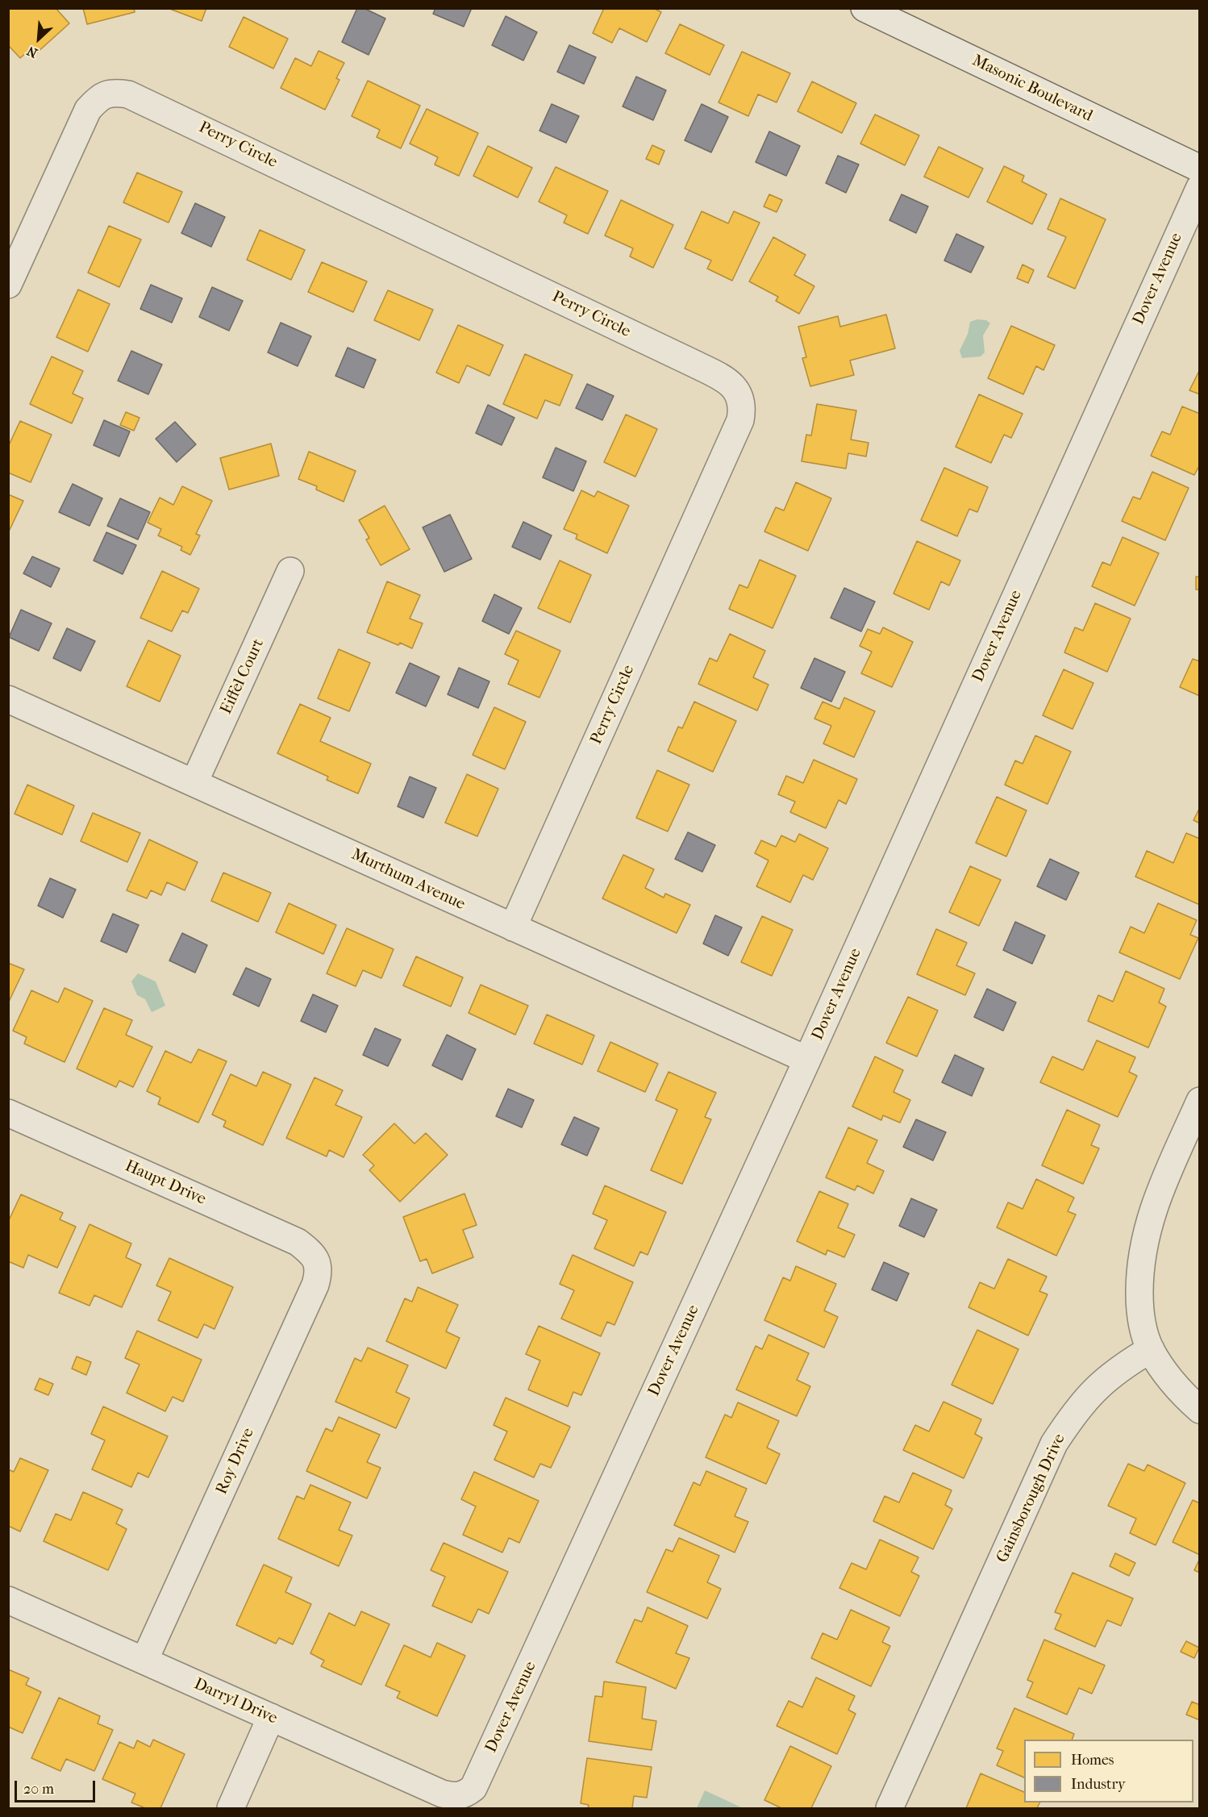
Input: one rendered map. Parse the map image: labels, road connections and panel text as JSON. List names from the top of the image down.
{
  "streets": {
    "street": [
      "Masonic Boulevard",
      "Perry Circle",
      "Dover Avenue",
      "Eiffel Court",
      "Murthum Avenue",
      "Haupt Drive",
      "Roy Drive",
      "Gainsborough Drive",
      "Darryl Drive"
    ]
  },
  "crossings": [
    ["Perry Circle", "Murthum Avenue"],
    ["Dover Avenue", "Murthum Avenue"],
    ["Dover Avenue", "Darryl Drive"],
    ["Eiffel Court", "Murthum Avenue"],
    ["Haupt Drive", "Roy Drive"],
    ["Roy Drive", "Darryl Drive"]
  ],
  "legend": ["Homes", "Industry"],
  "scale_bar": "20 m",
  "north": "bottom left"
}
